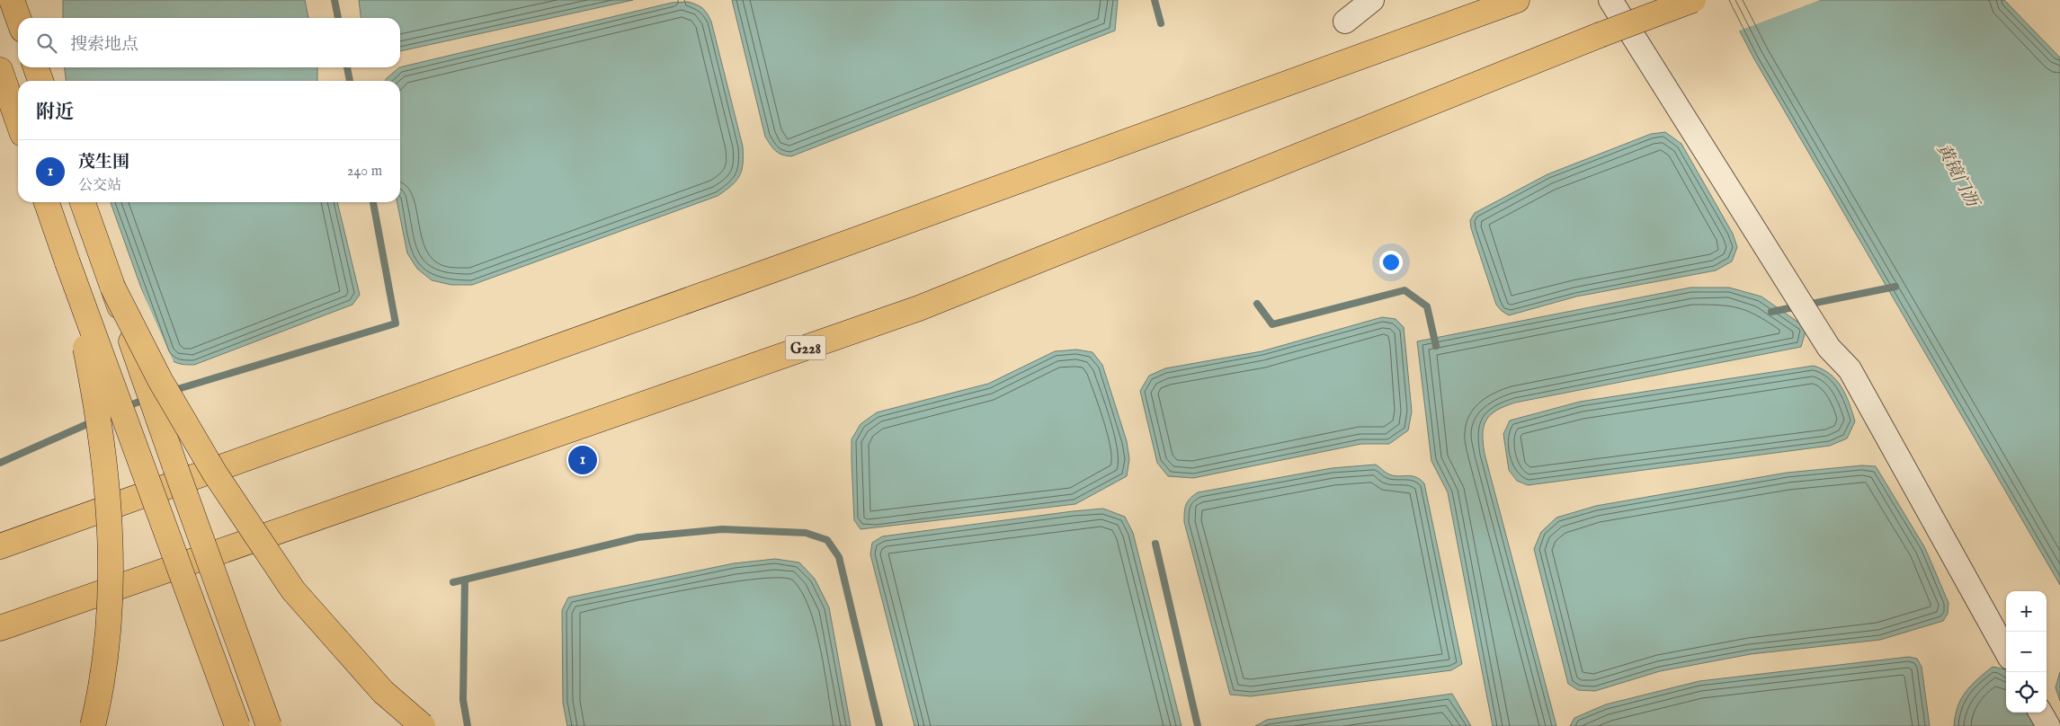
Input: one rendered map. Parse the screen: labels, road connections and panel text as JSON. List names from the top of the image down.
{
  "streets": {
    "highway": ["G228"]
  },
  "water": ["黄镜门沥"],
  "page": {
    "search": "搜索地点",
    "heading": "附近",
    "list": [
      {
        "mark": "1",
        "name": "茂生围",
        "note": "公交站",
        "value": "240 m"
      }
    ],
    "pins": "1",
    "map_buttons": ["+", "−"]
  }
}
